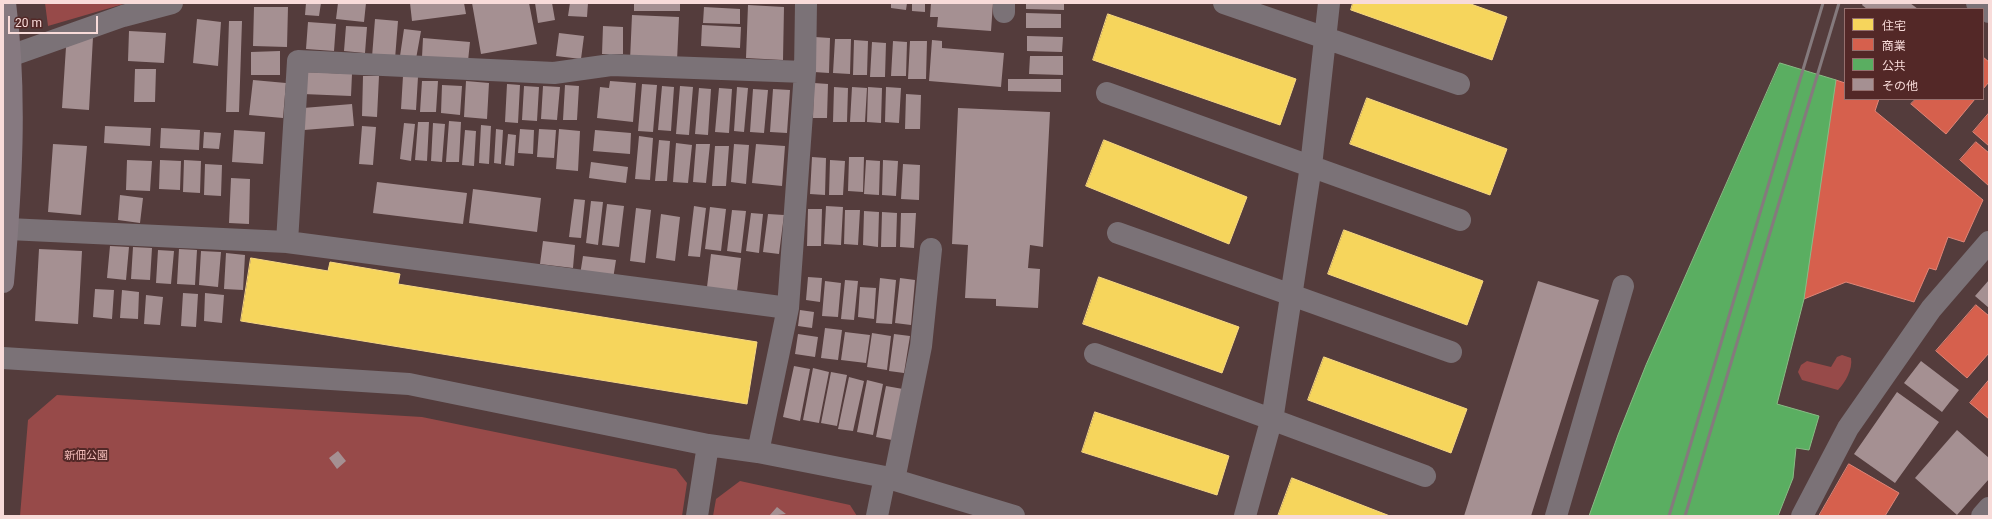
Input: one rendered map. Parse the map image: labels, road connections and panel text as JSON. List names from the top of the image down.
{
  "parks": ["新佃公園"],
  "legend": [
    "住宅",
    "商業",
    "公共",
    "その他"
  ],
  "scale_bar": "20 m"
}
